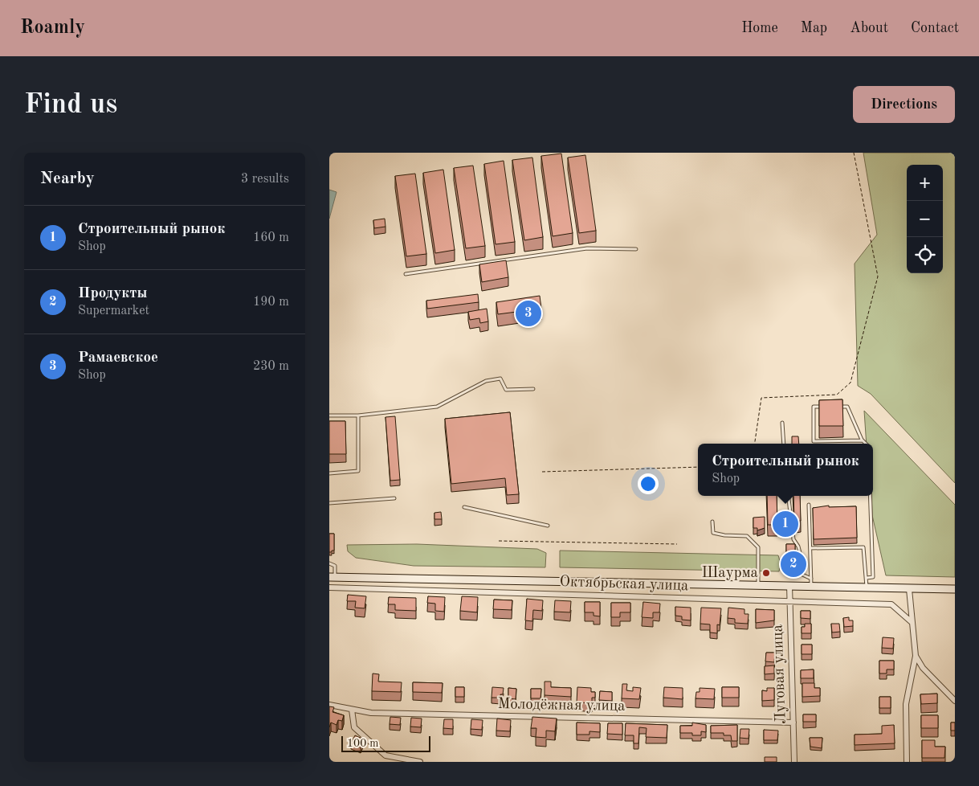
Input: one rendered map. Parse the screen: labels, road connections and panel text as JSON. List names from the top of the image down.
{
  "streets": {
    "street": ["Октябрьская улица", "Луговая улица", "Молодёжная улица"]
  },
  "crossings": [
    ["Октябрьская улица", "Луговая улица"],
    ["Луговая улица", "Молодёжная улица"]
  ],
  "places": ["Шаурма"],
  "scale_bar": "100 m",
  "page": {
    "header": "Roamly",
    "nav": [
      "Home",
      "Map",
      "About",
      "Contact"
    ],
    "buttons": "Directions",
    "title": "Find us",
    "heading": ["Nearby", "3 results"],
    "map_buttons": ["+", "−"],
    "list": [
      {
        "mark": "1",
        "name": "Строительный рынок",
        "note": "Shop",
        "value": "160 m"
      },
      {
        "mark": "2",
        "name": "Продукты",
        "note": "Supermarket",
        "value": "190 m"
      },
      {
        "mark": "3",
        "name": "Рамаевское",
        "note": "Shop",
        "value": "230 m"
      }
    ],
    "pins": ["3", "1", "2"],
    "popup": ["Строительный рынок", "Shop"],
    "scale": "100 m"
  }
}
